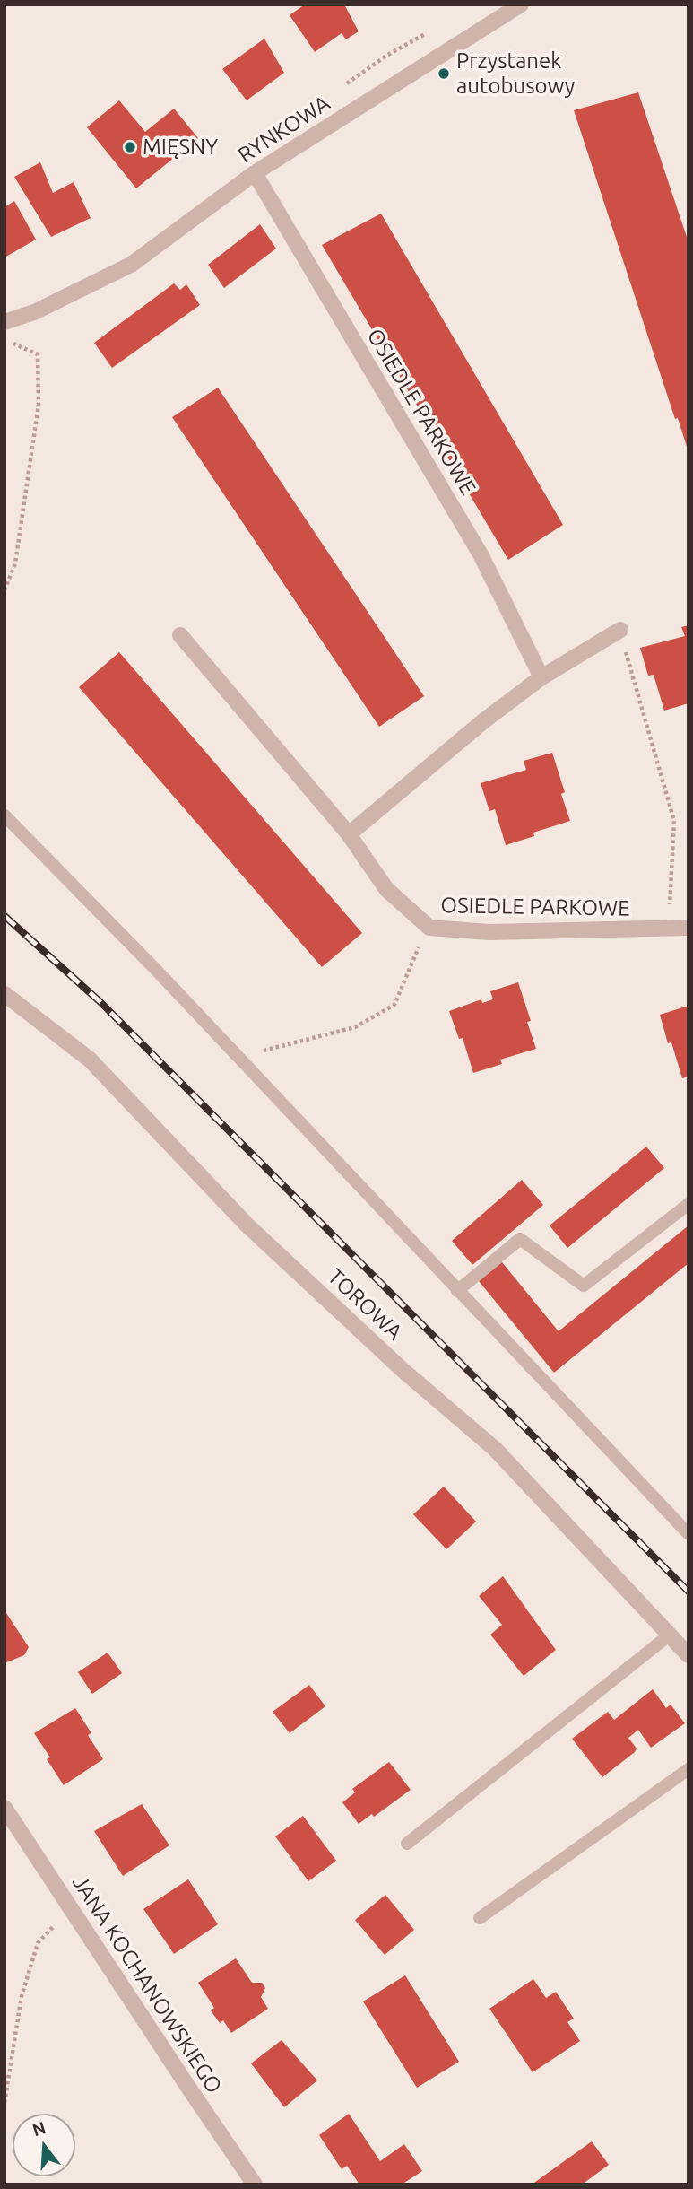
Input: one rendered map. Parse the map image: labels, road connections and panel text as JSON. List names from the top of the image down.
{
  "streets": {
    "street": [
      "RYNKOWA",
      "OSIEDLE PARKOWE",
      "TOROWA",
      "JANA KOCHANOWSKIEGO"
    ]
  },
  "crossings": [
    ["RYNKOWA", "OSIEDLE PARKOWE"]
  ],
  "places": ["Przystanek autobusowy", "MIĘSNY"],
  "north": "top"
}
